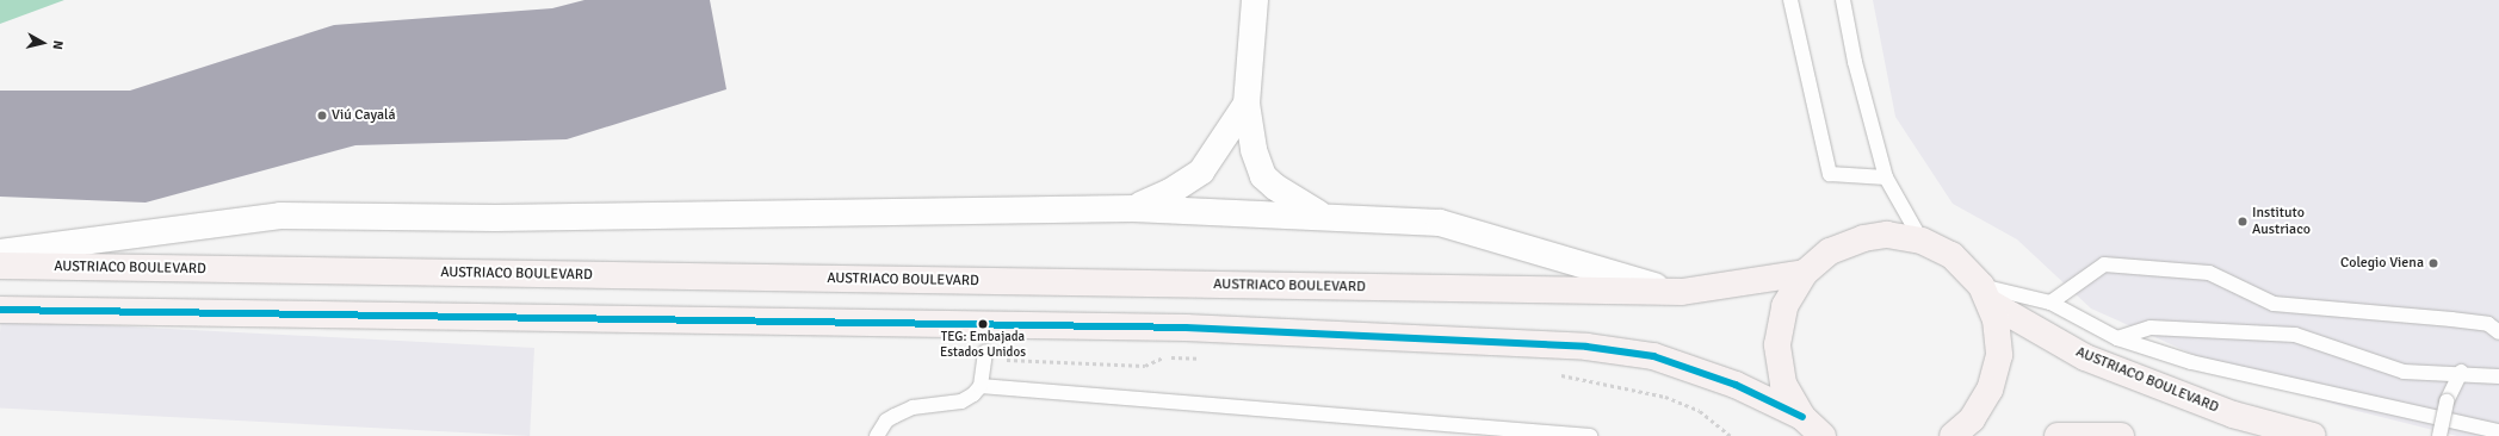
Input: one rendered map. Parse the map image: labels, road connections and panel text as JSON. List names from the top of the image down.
{
  "streets": {
    "main road": ["AUSTRIACO BOULEVARD"]
  },
  "places": [
    "Viú Cayalá",
    "Instituto Austriaco",
    "Colegio Viena",
    "TEG: Embajada Estados Unidos"
  ],
  "north": "right"
}
